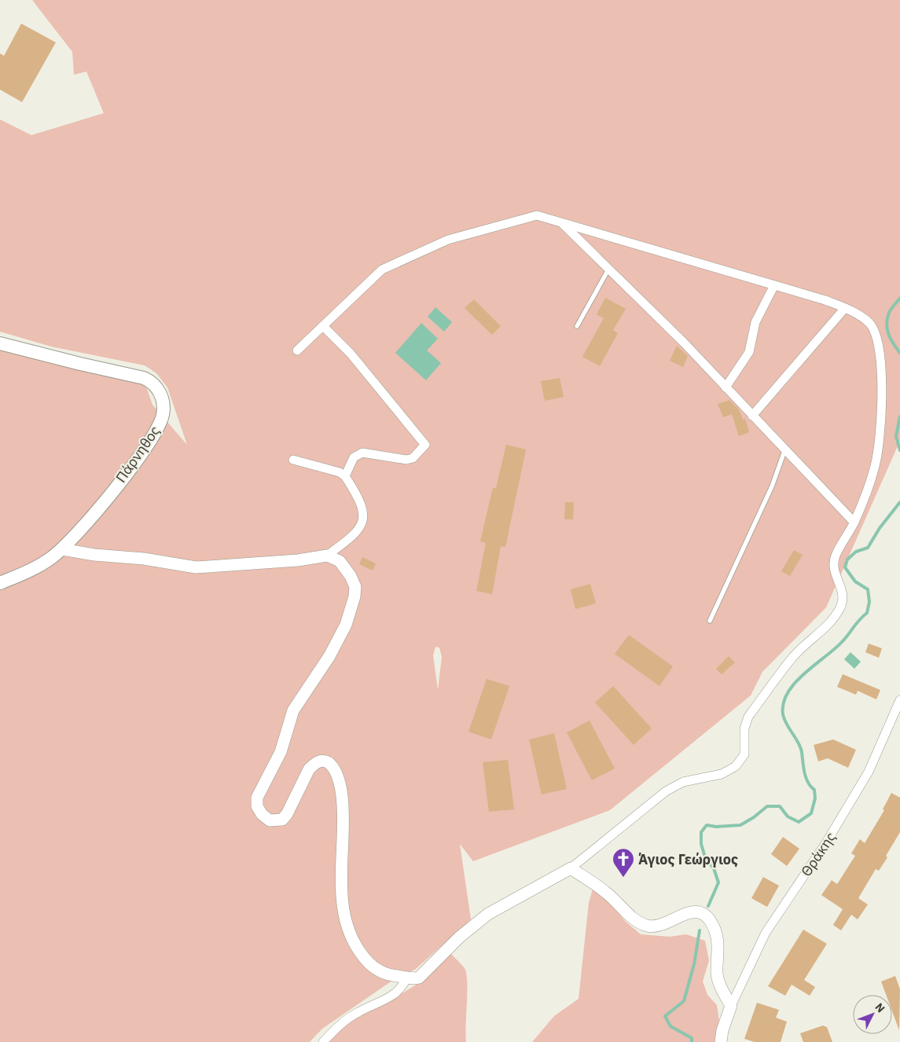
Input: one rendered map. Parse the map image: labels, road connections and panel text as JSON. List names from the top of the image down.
{
  "streets": {
    "main road": ["Πάρνηθος"],
    "street": ["Θράκης"]
  },
  "places": {
    "church": ["Άγιος Γεώργιος"]
  },
  "north": "top right"
}
